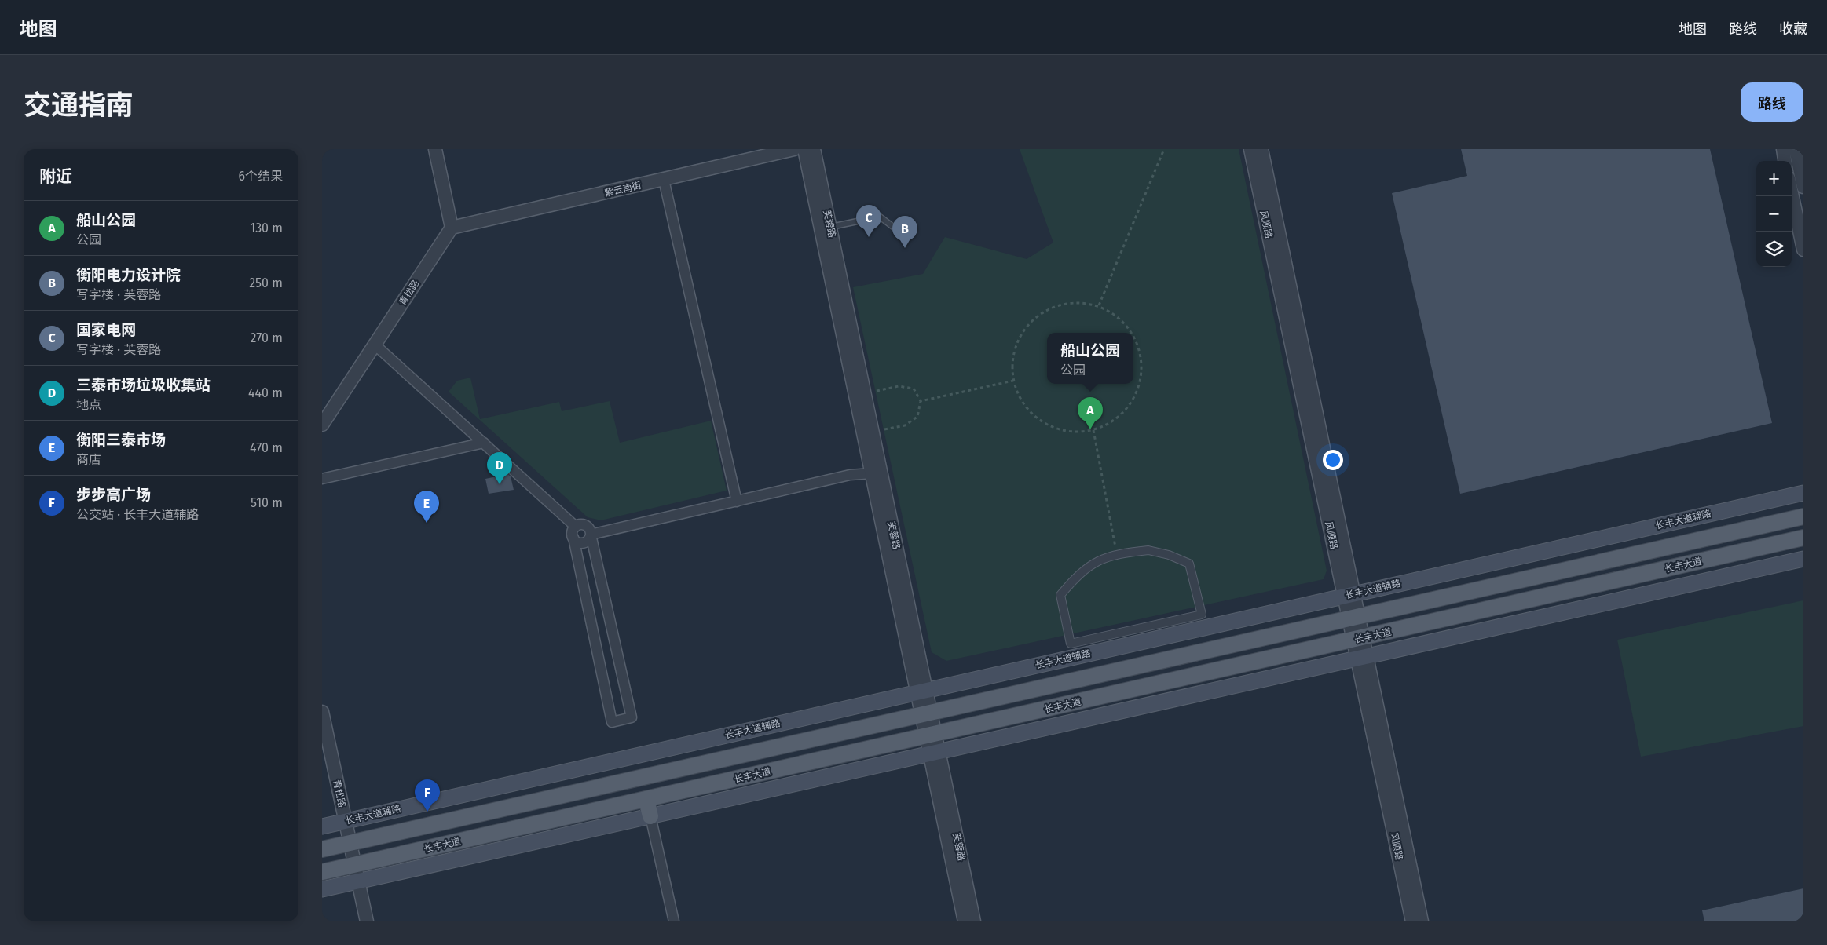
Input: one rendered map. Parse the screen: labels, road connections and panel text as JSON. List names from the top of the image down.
{
  "streets": {
    "main road": ["长丰大道辅路", "长丰大道"],
    "street": [
      "紫云南街",
      "芙蓉路",
      "风顺路",
      "青松路"
    ]
  },
  "crossings": [
    ["紫云南街", "青松路"],
    ["芙蓉路", "长丰大道辅路"],
    ["芙蓉路", "长丰大道"],
    ["风顺路", "长丰大道辅路"],
    ["风顺路", "长丰大道"],
    ["青松路", "长丰大道辅路"],
    ["青松路", "长丰大道"]
  ],
  "page": {
    "header": "地图",
    "nav": ["地图", "路线", "收藏"],
    "title": "交通指南",
    "buttons": "路线",
    "heading": ["附近", "6个结果"],
    "map_buttons": ["+", "−"],
    "list": [
      {
        "mark": "A",
        "name": "船山公园",
        "note": "公园",
        "value": "130 m"
      },
      {
        "mark": "B",
        "name": "衡阳电力设计院",
        "note": "写字楼 · 芙蓉路",
        "value": "250 m"
      },
      {
        "mark": "C",
        "name": "国家电网",
        "note": "写字楼 · 芙蓉路",
        "value": "270 m"
      },
      {
        "mark": "D",
        "name": "三泰市场垃圾收集站",
        "note": "地点",
        "value": "440 m"
      },
      {
        "mark": "E",
        "name": "衡阳三泰市场",
        "note": "商店",
        "value": "470 m"
      },
      {
        "mark": "F",
        "name": "步步高广场",
        "note": "公交站 · 长丰大道辅路",
        "value": "510 m"
      }
    ],
    "pins": [
      "C",
      "B",
      "A",
      "D",
      "E",
      "F"
    ],
    "popup": ["船山公园", "公园"]
  }
}
